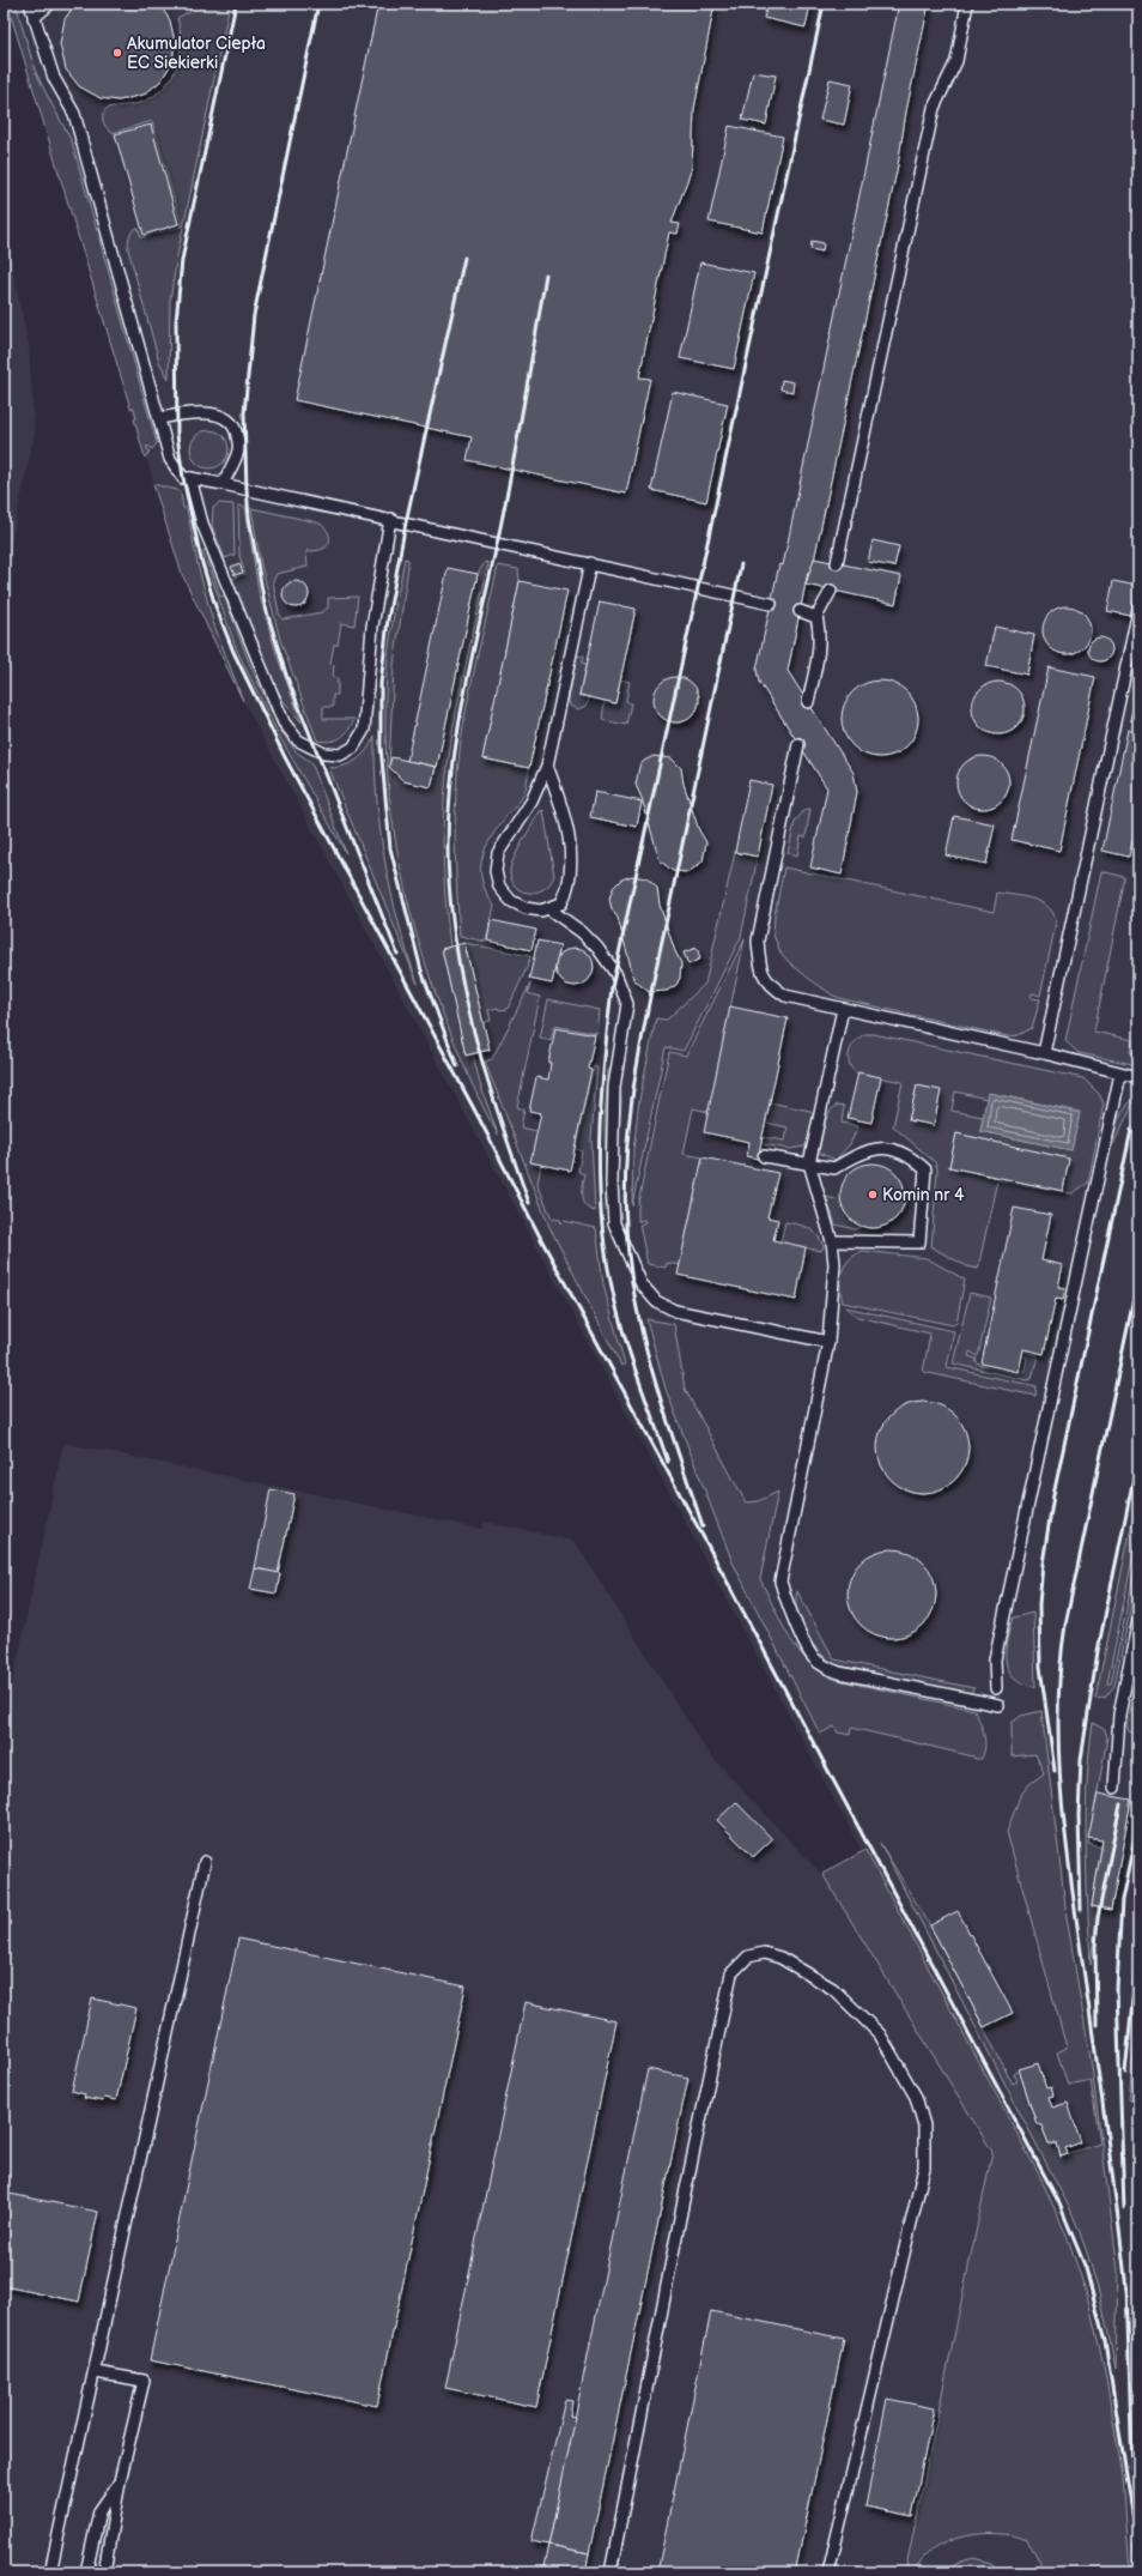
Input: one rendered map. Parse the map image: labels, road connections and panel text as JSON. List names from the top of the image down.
{
  "places": ["Akumulator Ciepła EC Siekierki", "Komin nr 4"]
}
